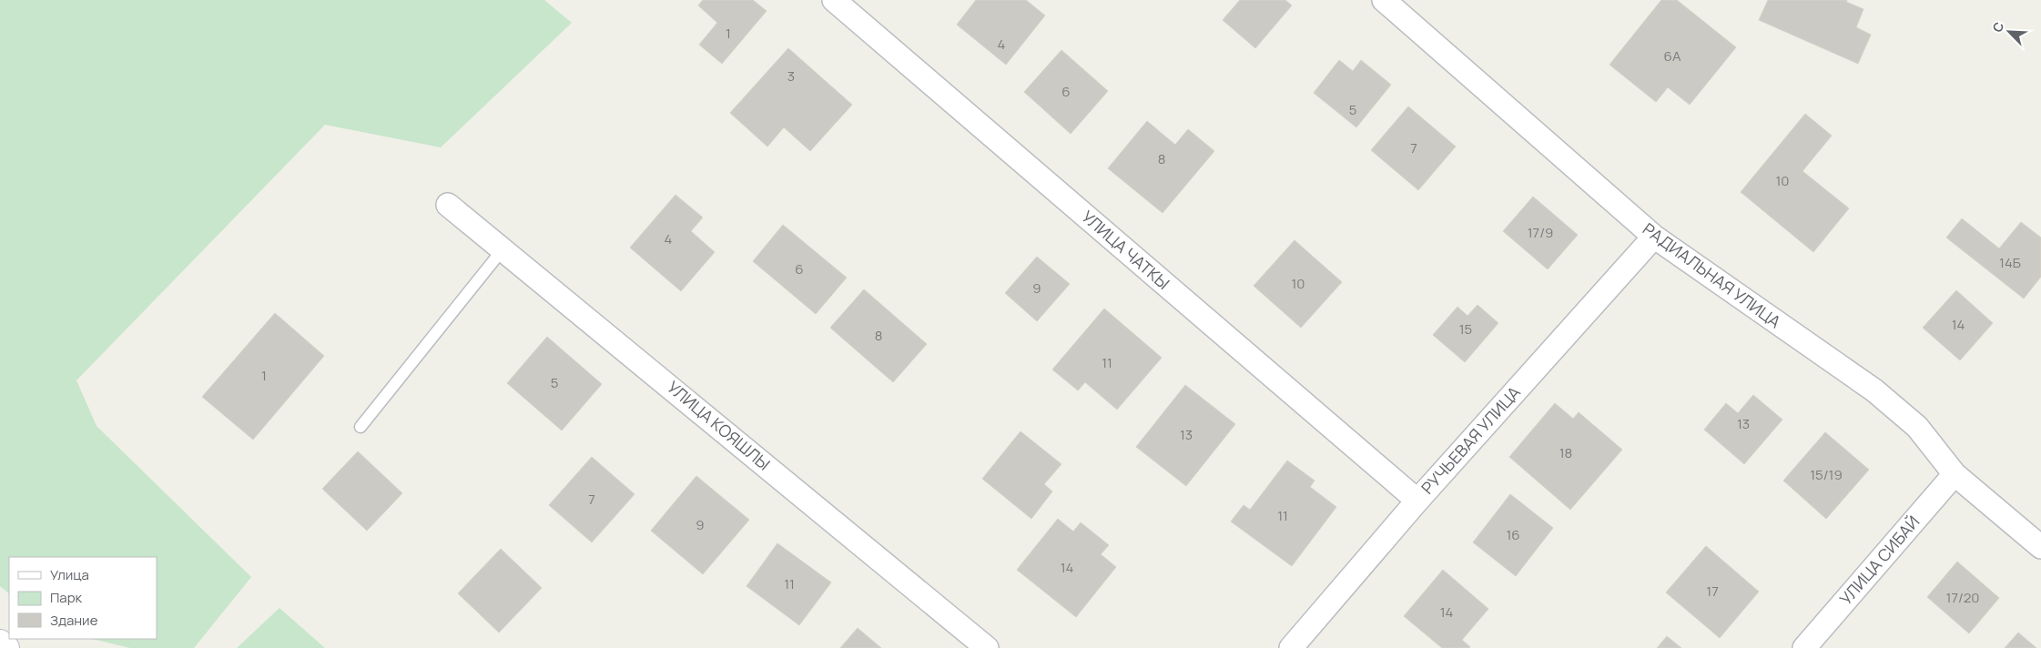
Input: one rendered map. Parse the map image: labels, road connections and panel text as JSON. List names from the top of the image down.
{
  "streets": {
    "street": [
      "УЛИЦА ЧАТКЫ",
      "РАДИАЛЬНАЯ УЛИЦА",
      "УЛИЦА КОЯШЛЫ",
      "РУЧЬЕВАЯ УЛИЦА",
      "УЛИЦА СИБАЙ"
    ]
  },
  "crossings": [
    ["УЛИЦА ЧАТКЫ", "РУЧЬЕВАЯ УЛИЦА"],
    ["РАДИАЛЬНАЯ УЛИЦА", "РУЧЬЕВАЯ УЛИЦА"],
    ["РАДИАЛЬНАЯ УЛИЦА", "УЛИЦА СИБАЙ"]
  ],
  "house_numbers": [
    "1",
    "4",
    "6А",
    "3",
    "6",
    "5",
    "7",
    "8",
    "10",
    "17/9",
    "4",
    "14Б",
    "6",
    "10",
    "9",
    "14",
    "15",
    "8",
    "11",
    "1",
    "5",
    "13",
    "13",
    "18",
    "15/19",
    "7",
    "11",
    "9",
    "16",
    "14",
    "11",
    "17",
    "17/20",
    "14"
  ],
  "legend": ["Улица", "Парк", "Здание"],
  "north": "top left"
}
